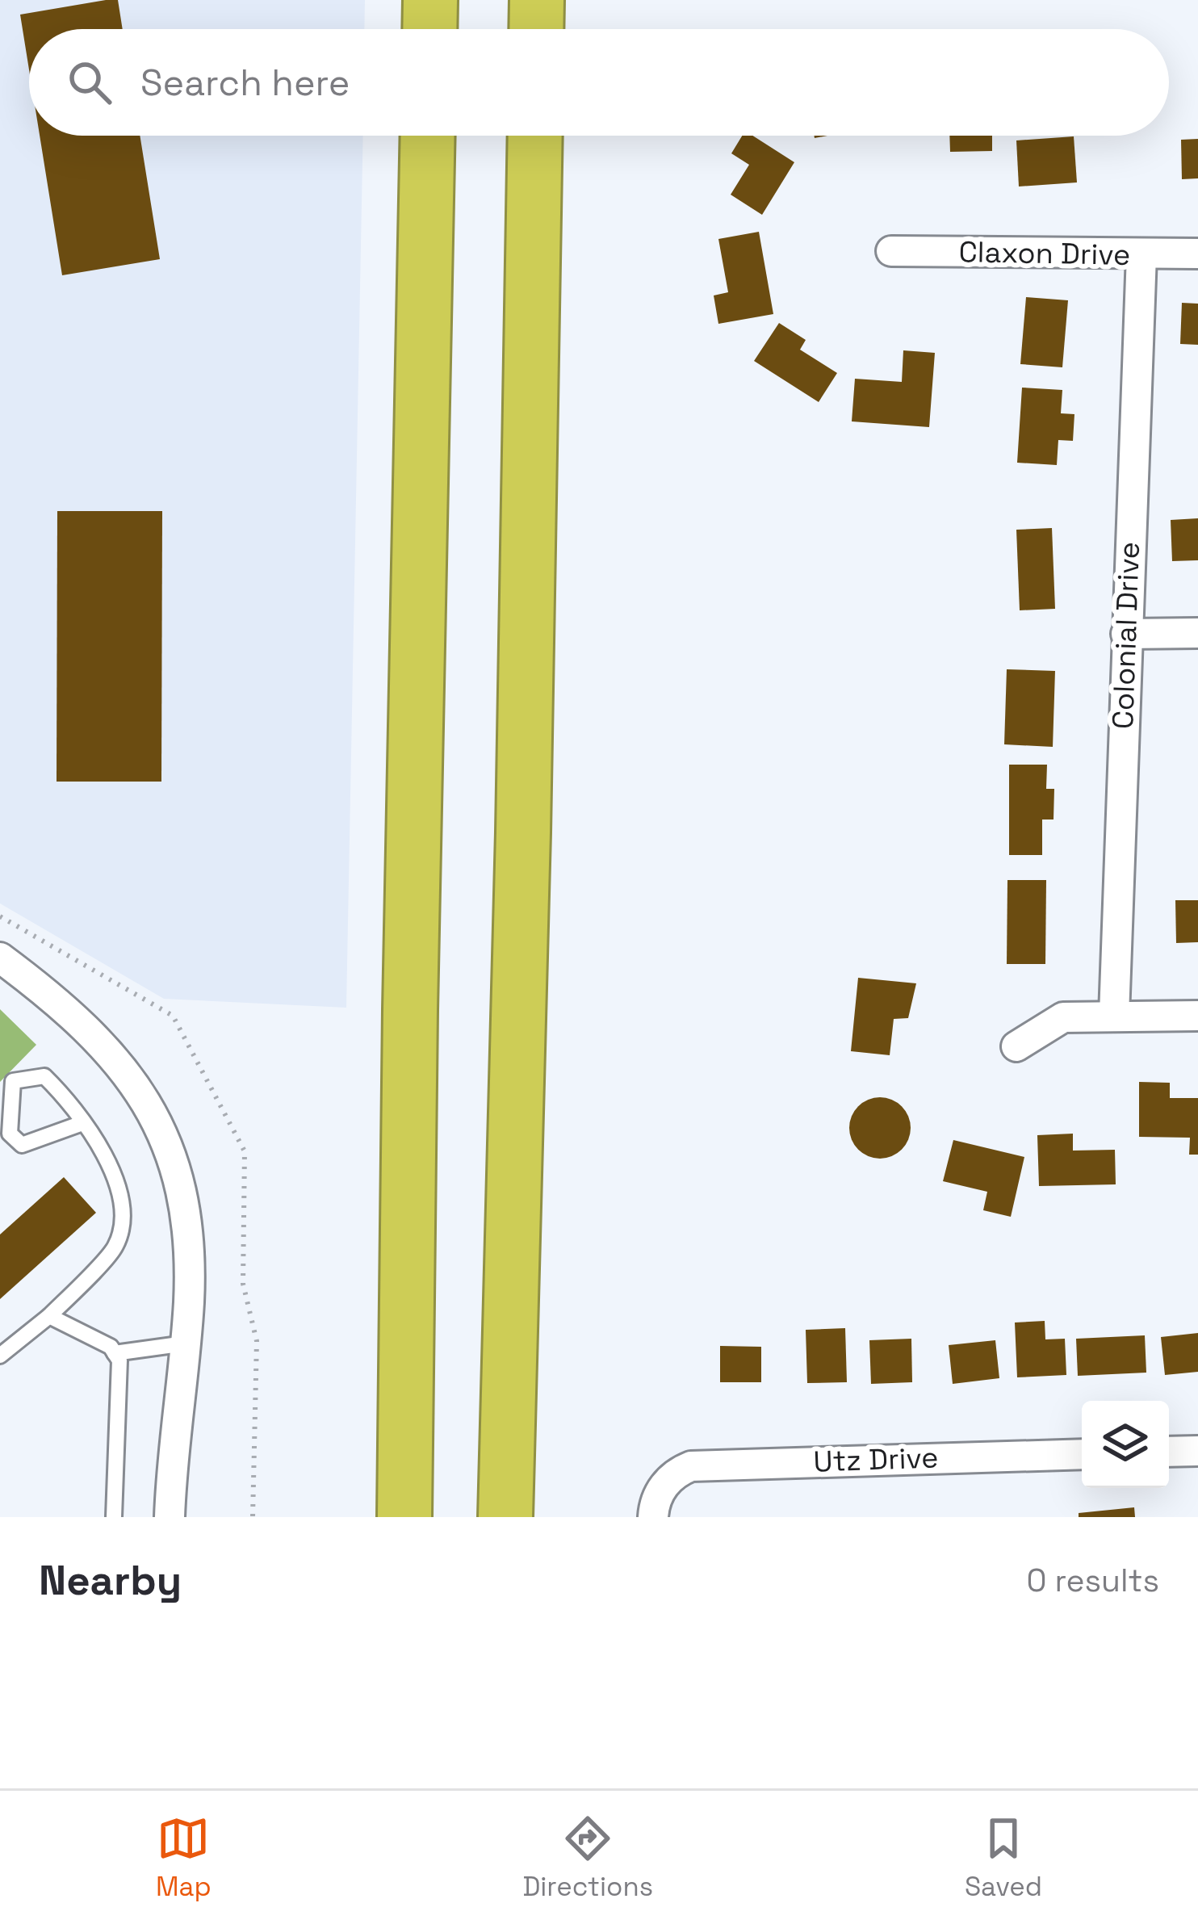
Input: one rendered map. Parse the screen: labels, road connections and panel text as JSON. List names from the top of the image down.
{
  "streets": {
    "street": ["Claxon Drive", "Colonial Drive", "Utz Drive"]
  },
  "crossings": [
    ["Claxon Drive", "Colonial Drive"]
  ],
  "page": {
    "search": "Search here",
    "heading": ["Nearby", "0 results"],
    "nav": ["Map", "Directions", "Saved"]
  }
}
